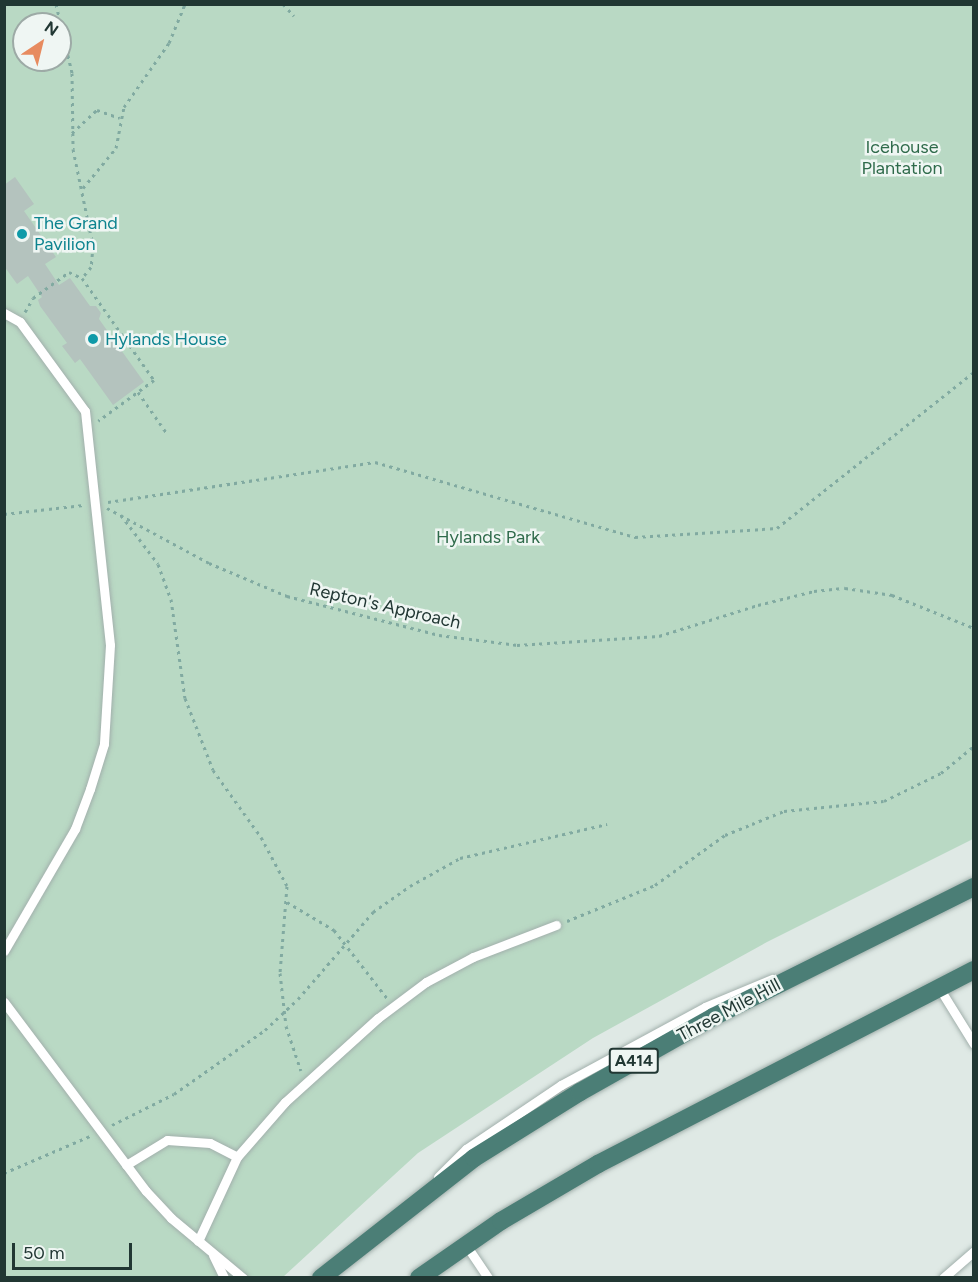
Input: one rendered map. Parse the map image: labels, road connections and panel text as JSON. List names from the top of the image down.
{
  "streets": {
    "highway": ["Three Mile Hill", "A414"],
    "path": ["Repton's Approach"]
  },
  "parks": ["Icehouse Plantation", "Hylands Park"],
  "places": ["The Grand Pavilion", "Hylands House"],
  "scale_bar": "50 m",
  "north": "top right"
}
